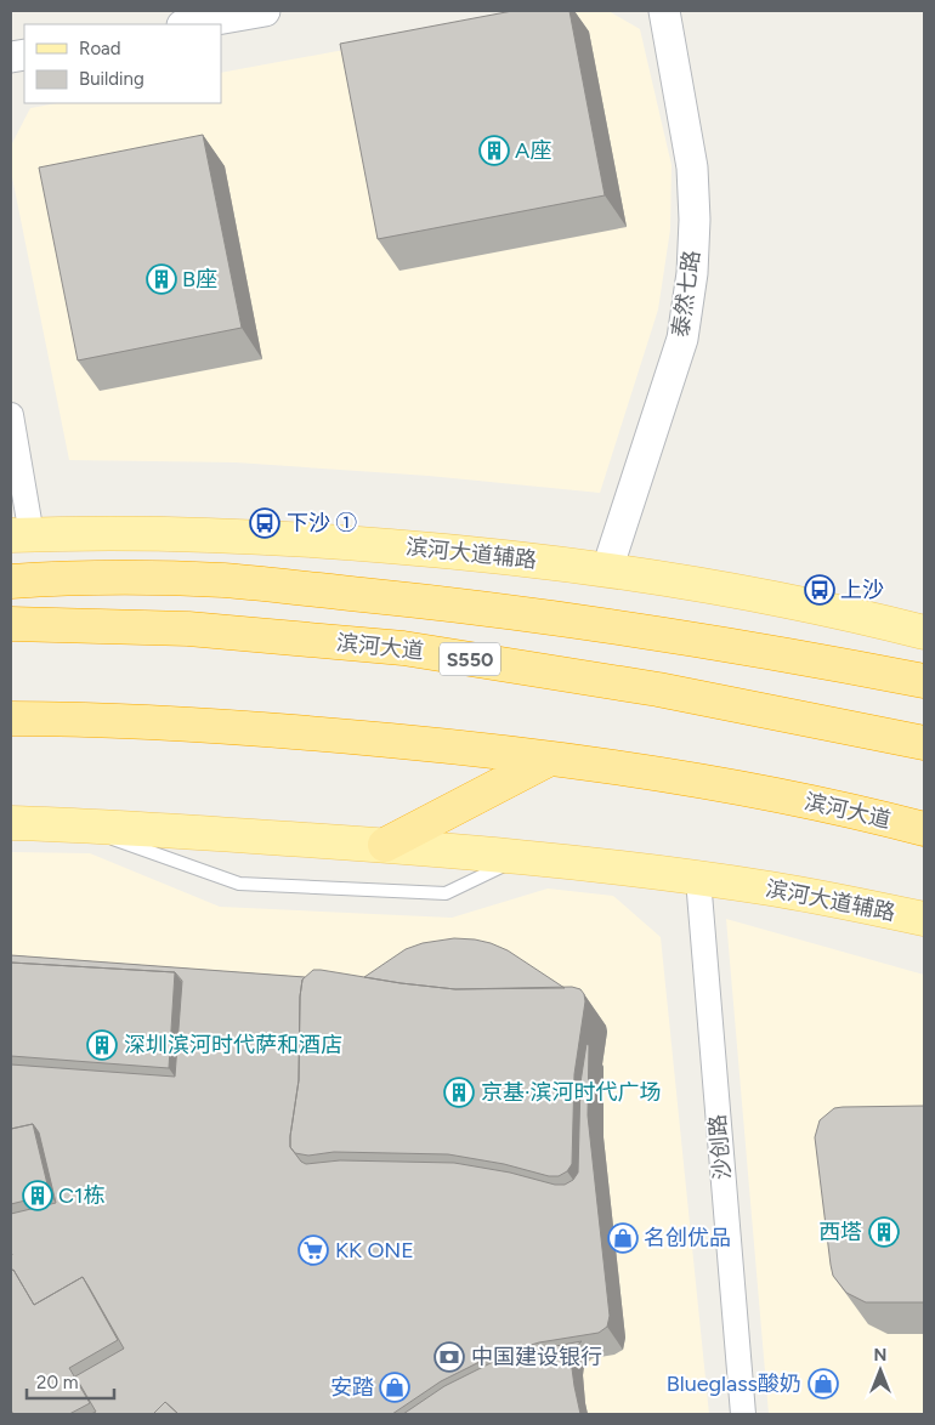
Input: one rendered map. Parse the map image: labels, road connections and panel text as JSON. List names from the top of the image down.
{
  "streets": {
    "highway": ["滨河大道", "S550"],
    "main road": ["滨河大道辅路"],
    "street": ["泰然七路", "沙创路"]
  },
  "crossings": [
    ["泰然七路", "滨河大道辅路"],
    ["滨河大道辅路", "沙创路"]
  ],
  "places": {
    "building": [
      "A座",
      "B座",
      "深圳滨河时代萨和酒店",
      "京基·滨河时代广场",
      "C1栋",
      "西塔"
    ],
    "bus stop": ["下沙 ①", "上沙"],
    "shop": ["名创优品", "Blueglass酸奶", "安踏"],
    "supermarket": ["KK ONE"],
    "bank": ["中国建设银行"]
  },
  "legend": ["Road", "Building"],
  "scale_bar": "20 m",
  "north": "top"
}
